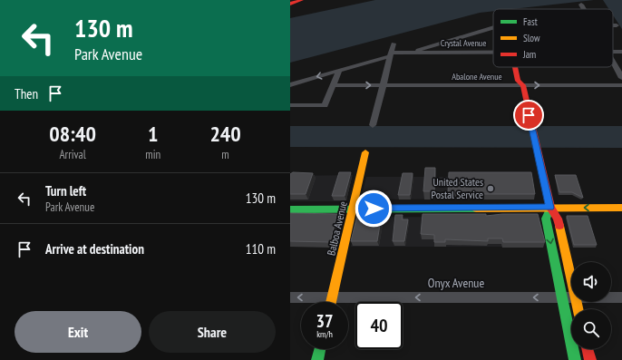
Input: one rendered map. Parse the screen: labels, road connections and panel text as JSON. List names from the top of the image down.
{
  "streets": {
    "street": [
      "Crystal Avenue",
      "Abalone Avenue",
      "Balboa Avenue",
      "Onyx Avenue"
    ]
  },
  "crossings": [
    ["Balboa Avenue", "Onyx Avenue"]
  ],
  "one_way": ["Abalone Avenue", "Onyx Avenue"],
  "places": ["United States Postal Service"],
  "legend": ["Fast", "Slow", "Jam"],
  "page": {
    "turn": ["130 m", "Park Avenue"],
    "then": "Then",
    "eta": [
      "08:40",
      "Arrival",
      "1",
      "min",
      "240",
      "m"
    ],
    "list": [
      {
        "name": "Turn left",
        "note": "Park Avenue",
        "value": "130 m"
      },
      {
        "name": "Arrive at destination",
        "value": "110 m"
      }
    ],
    "speed": "37 km/h",
    "limit": "40",
    "buttons": ["Exit", "Share"]
  }
}
